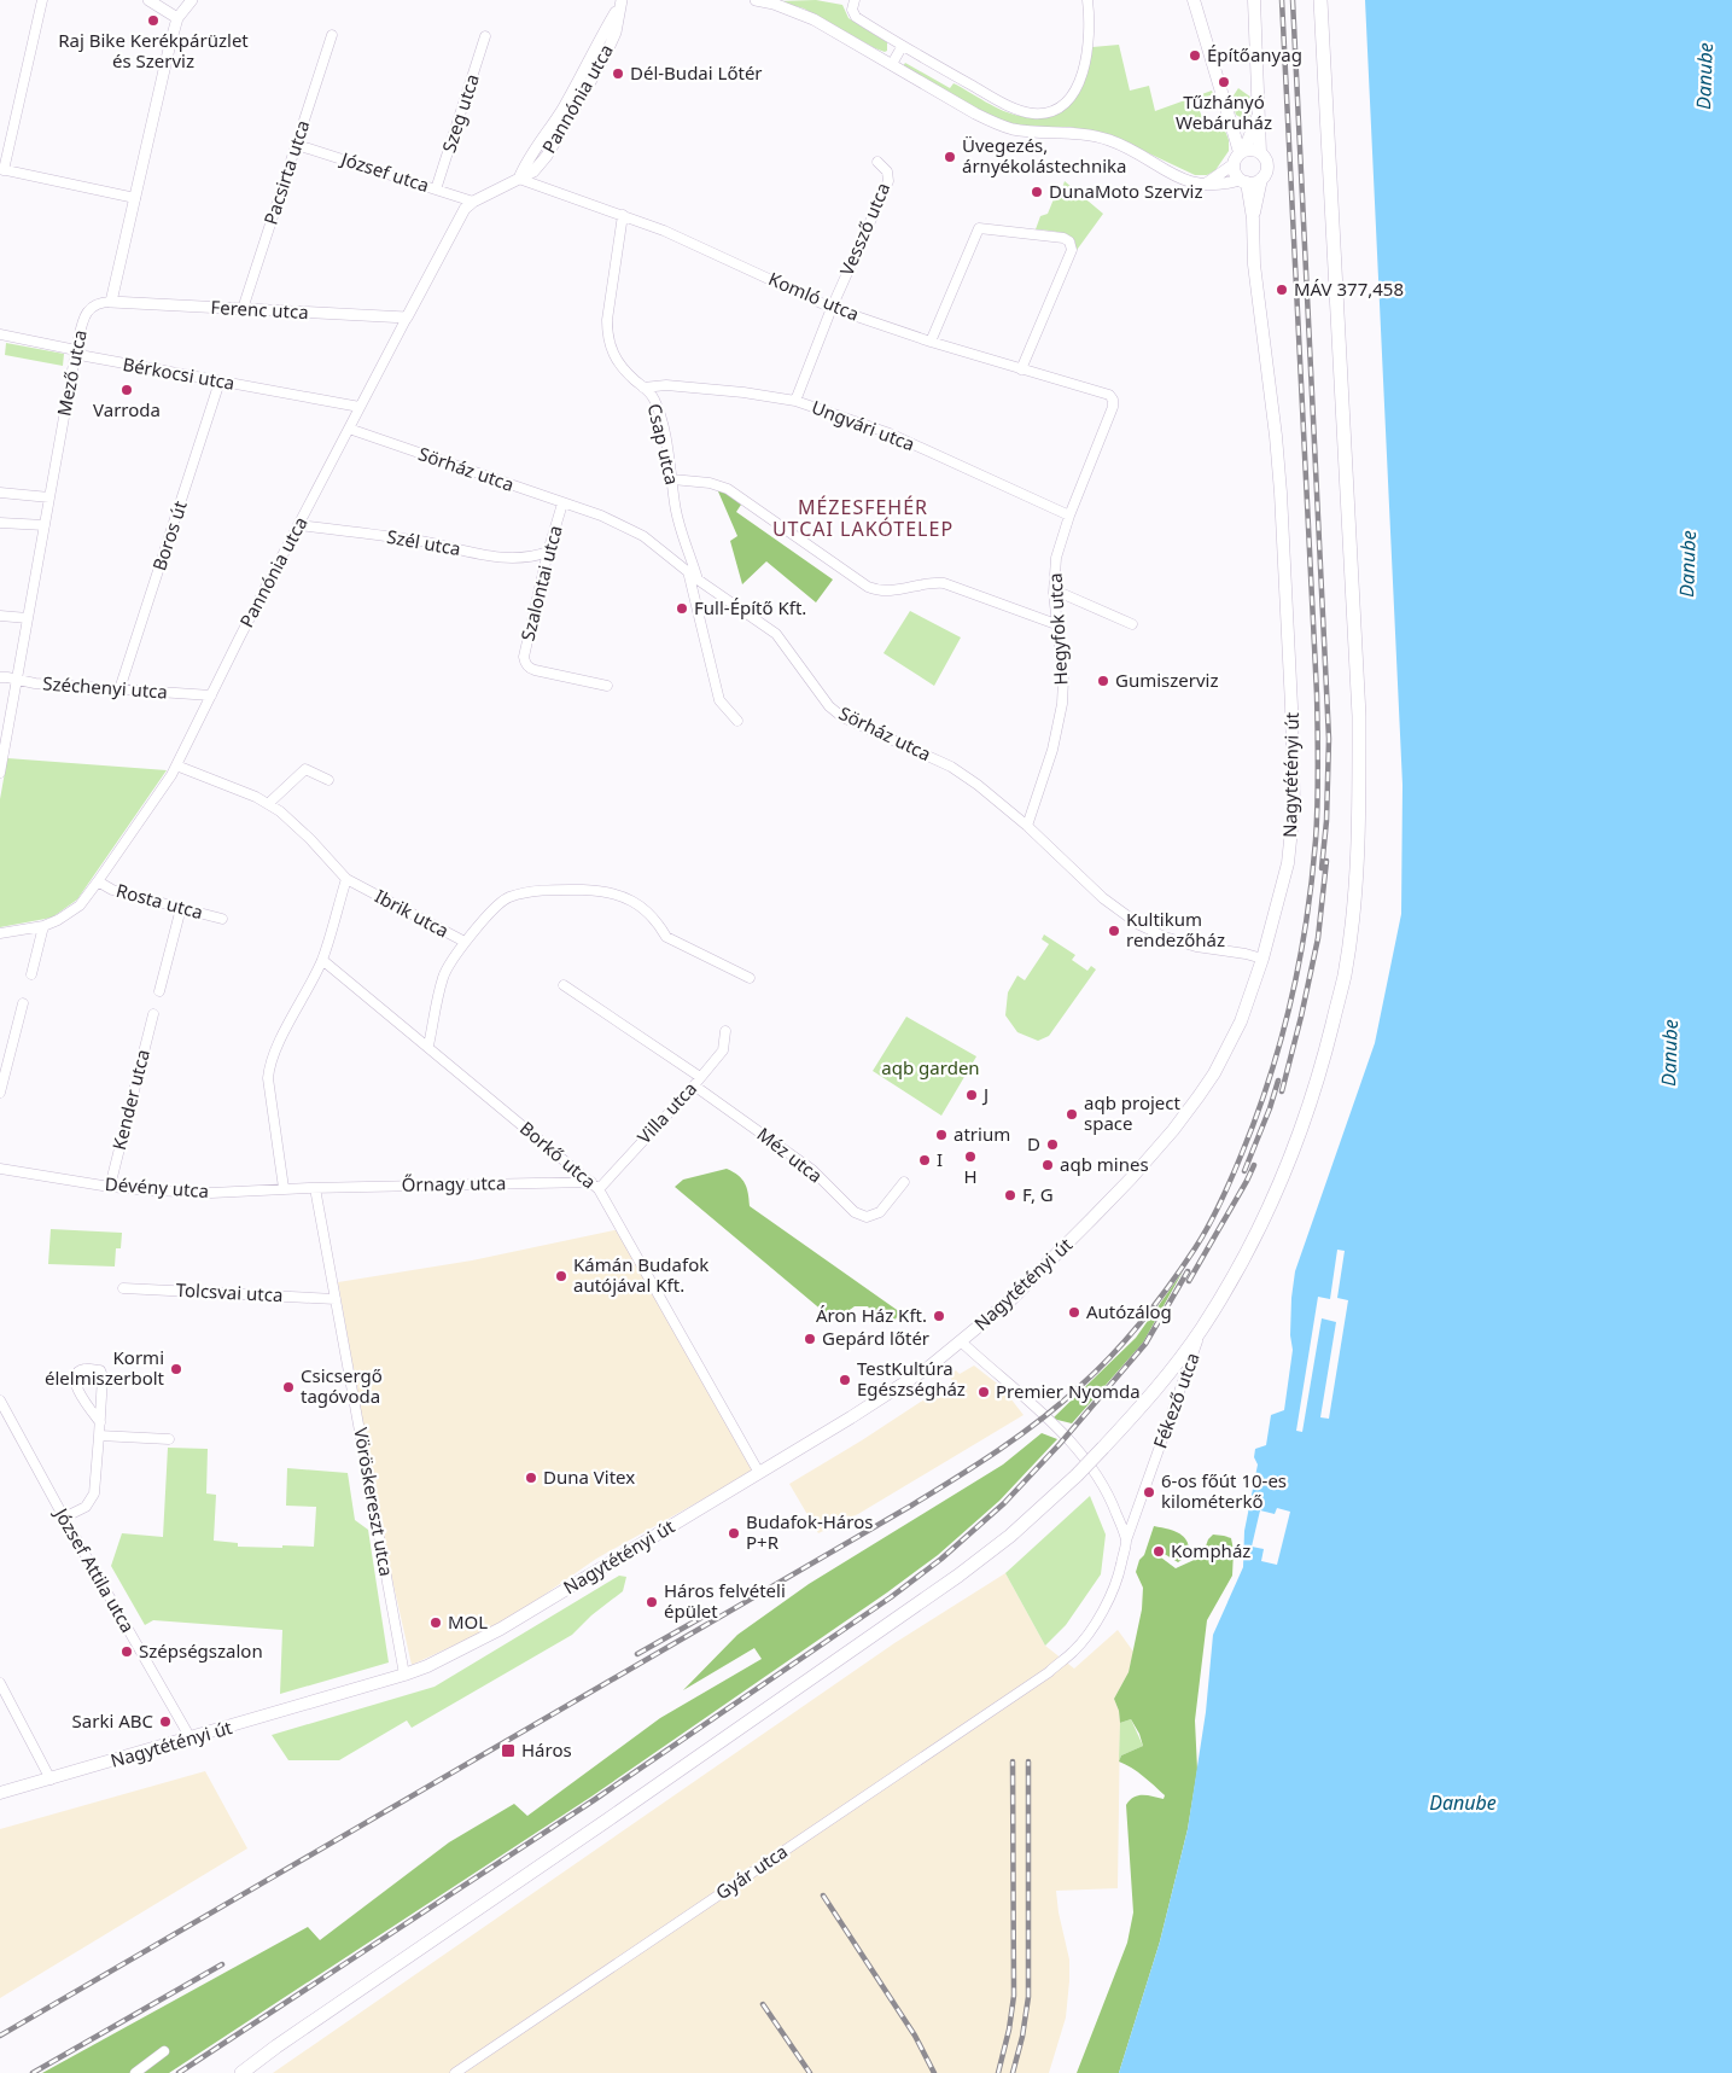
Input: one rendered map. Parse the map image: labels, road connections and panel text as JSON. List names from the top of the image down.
{
  "streets": {
    "main road": ["Nagytétényi út"],
    "street": [
      "Pannónia utca",
      "Szeg utca",
      "Pacsirta utca",
      "József utca",
      "Vessző utca",
      "Komló utca",
      "Ferenc utca",
      "Mező utca",
      "Bérkocsi utca",
      "Ungvári utca",
      "Csap utca",
      "Sörház utca",
      "Boros út",
      "Szél utca",
      "Szalontai utca",
      "Hegyfok utca",
      "Széchenyi utca",
      "Rosta utca",
      "Ibrik utca",
      "Kender utca",
      "Villa utca",
      "Borkő utca",
      "Méz utca",
      "Őrnagy utca",
      "Dévény utca",
      "Tolcsvai utca",
      "Fékező utca",
      "Vöröskereszt utca",
      "József Attila utca",
      "Gyár utca"
    ]
  },
  "crossings": [
    ["Pannónia utca", "József utca"],
    ["Pannónia utca", "Komló utca"],
    ["Pannónia utca", "Ferenc utca"],
    ["Pannónia utca", "Bérkocsi utca"],
    ["Pannónia utca", "Sörház utca"],
    ["Pannónia utca", "Szél utca"],
    ["Pannónia utca", "Széchenyi utca"],
    ["Pannónia utca", "Rosta utca"],
    ["Pannónia utca", "Ibrik utca"],
    ["Szeg utca", "József utca"],
    ["Pacsirta utca", "József utca"],
    ["Pacsirta utca", "Ferenc utca"],
    ["Vessző utca", "Komló utca"],
    ["Vessző utca", "Ungvári utca"],
    ["Komló utca", "Csap utca"],
    ["Komló utca", "Hegyfok utca"],
    ["Ferenc utca", "Mező utca"],
    ["Mező utca", "Bérkocsi utca"],
    ["Mező utca", "Széchenyi utca"],
    ["Bérkocsi utca", "Boros út"],
    ["Ungvári utca", "Csap utca"],
    ["Ungvári utca", "Hegyfok utca"],
    ["Csap utca", "Sörház utca"],
    ["Sörház utca", "Szalontai utca"],
    ["Sörház utca", "Hegyfok utca"],
    ["Sörház utca", "Nagytétényi út"],
    ["Boros út", "Széchenyi utca"],
    ["Szél utca", "Szalontai utca"],
    ["Nagytétényi út", "Borkő utca"],
    ["Nagytétényi út", "Vöröskereszt utca"],
    ["Nagytétényi út", "József Attila utca"],
    ["Kender utca", "Dévény utca"],
    ["Villa utca", "Borkő utca"],
    ["Villa utca", "Méz utca"],
    ["Villa utca", "Őrnagy utca"],
    ["Borkő utca", "Őrnagy utca"],
    ["Őrnagy utca", "Dévény utca"],
    ["Őrnagy utca", "Vöröskereszt utca"],
    ["Dévény utca", "Vöröskereszt utca"],
    ["Tolcsvai utca", "Vöröskereszt utca"],
    ["Fékező utca", "Gyár utca"]
  ],
  "districts": ["MÉZESFEHÉR UTCAI LAKÓTELEP"],
  "water": ["Danube"],
  "parks": ["aqb garden"],
  "places": {
    "other": [
      "Raj Bike Kerékpárüzlet és Szerviz",
      "Építőanyag",
      "Dél-Budai Lőtér",
      "Tűzhányó Webáruház",
      "Üvegezés, árnyékolástechnika",
      "DunaMoto Szerviz",
      "MÁV 377,458",
      "Varroda",
      "Full-Építő Kft.",
      "Gumiszerviz",
      "Kultikum rendezőház",
      "J",
      "aqb project space",
      "atrium",
      "D",
      "H",
      "I",
      "aqb mines",
      "F, G",
      "Kámán Budafok autójával Kft.",
      "Autózálog",
      "Áron Ház Kft.",
      "Gepárd lőtér",
      "Kormi élelmiszerbolt",
      "TestKultúra Egészségház",
      "Csicsergő tagóvoda",
      "Premier Nyomda",
      "Duna Vitex",
      "6-os főút 10-es kilométerkő",
      "Budafok-Háros P+R",
      "Kompház",
      "Háros felvételi épület",
      "MOL",
      "Szépségszalon",
      "Sarki ABC"
    ],
    "transit": ["Háros"]
  }
}
